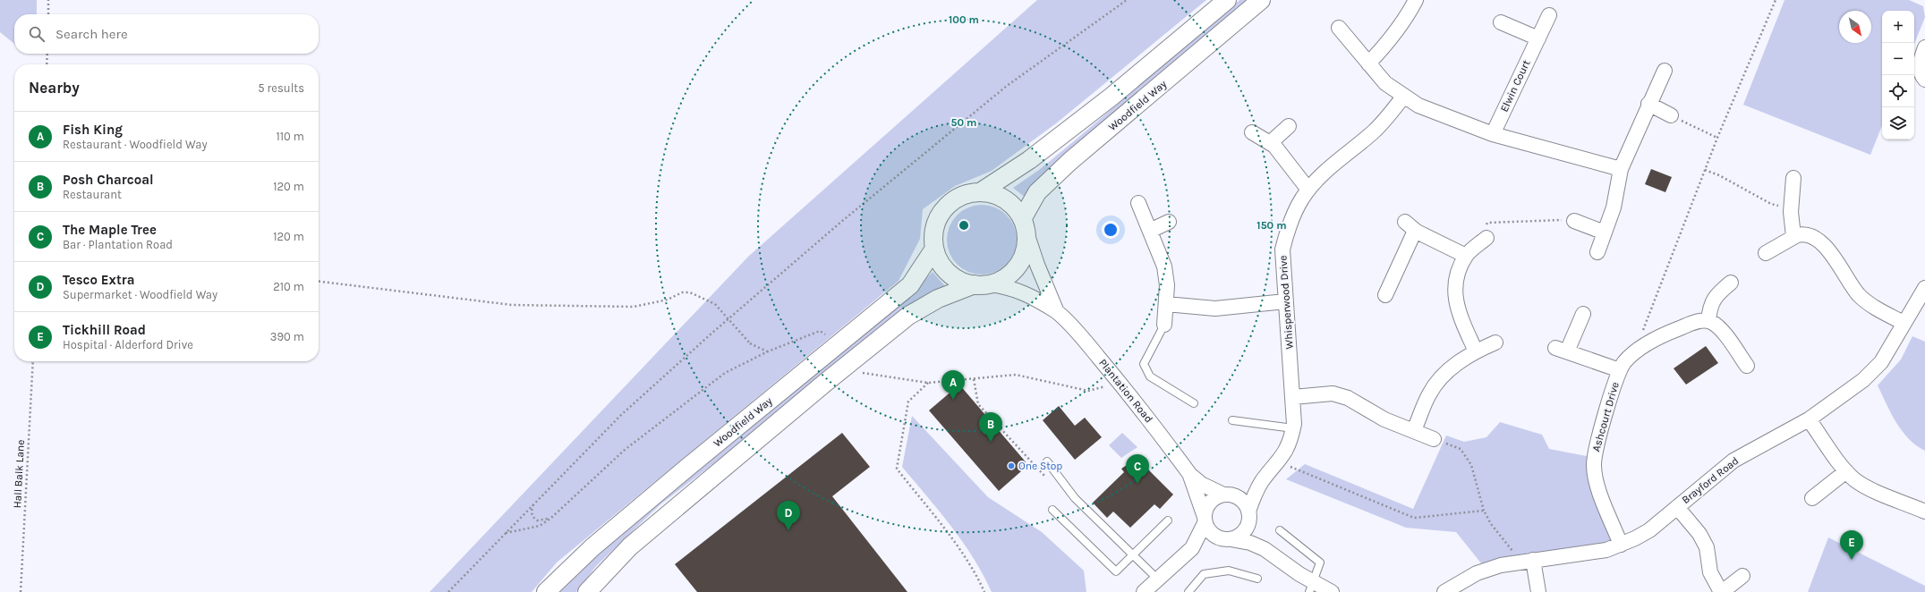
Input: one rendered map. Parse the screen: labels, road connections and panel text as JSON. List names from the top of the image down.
{
  "streets": {
    "street": [
      "Elwin Court",
      "Woodfield Way",
      "Whisperwood Drive",
      "Plantation Road",
      "Ashcourt Drive",
      "Brayford Road"
    ],
    "path": ["Hall Balk Lane"]
  },
  "crossings": [
    ["Woodfield Way", "Plantation Road"],
    ["Whisperwood Drive", "Plantation Road"],
    ["Ashcourt Drive", "Brayford Road"]
  ],
  "places": ["One Stop"],
  "north": "bottom right",
  "page": {
    "map_buttons": ["+", "−"],
    "search": "Search here",
    "heading": ["Nearby", "5 results"],
    "list": [
      {
        "mark": "A",
        "name": "Fish King",
        "note": "Restaurant · Woodfield Way",
        "value": "110 m"
      },
      {
        "mark": "B",
        "name": "Posh Charcoal",
        "note": "Restaurant",
        "value": "120 m"
      },
      {
        "mark": "C",
        "name": "The Maple Tree",
        "note": "Bar · Plantation Road",
        "value": "120 m"
      },
      {
        "mark": "D",
        "name": "Tesco Extra",
        "note": "Supermarket · Woodfield Way",
        "value": "210 m"
      },
      {
        "mark": "E",
        "name": "Tickhill Road",
        "note": "Hospital · Alderford Drive",
        "value": "390 m"
      }
    ],
    "pins": [
      "A",
      "B",
      "C",
      "D",
      "E"
    ]
  },
  "rings": ["100 m", "50 m", "150 m"]
}
